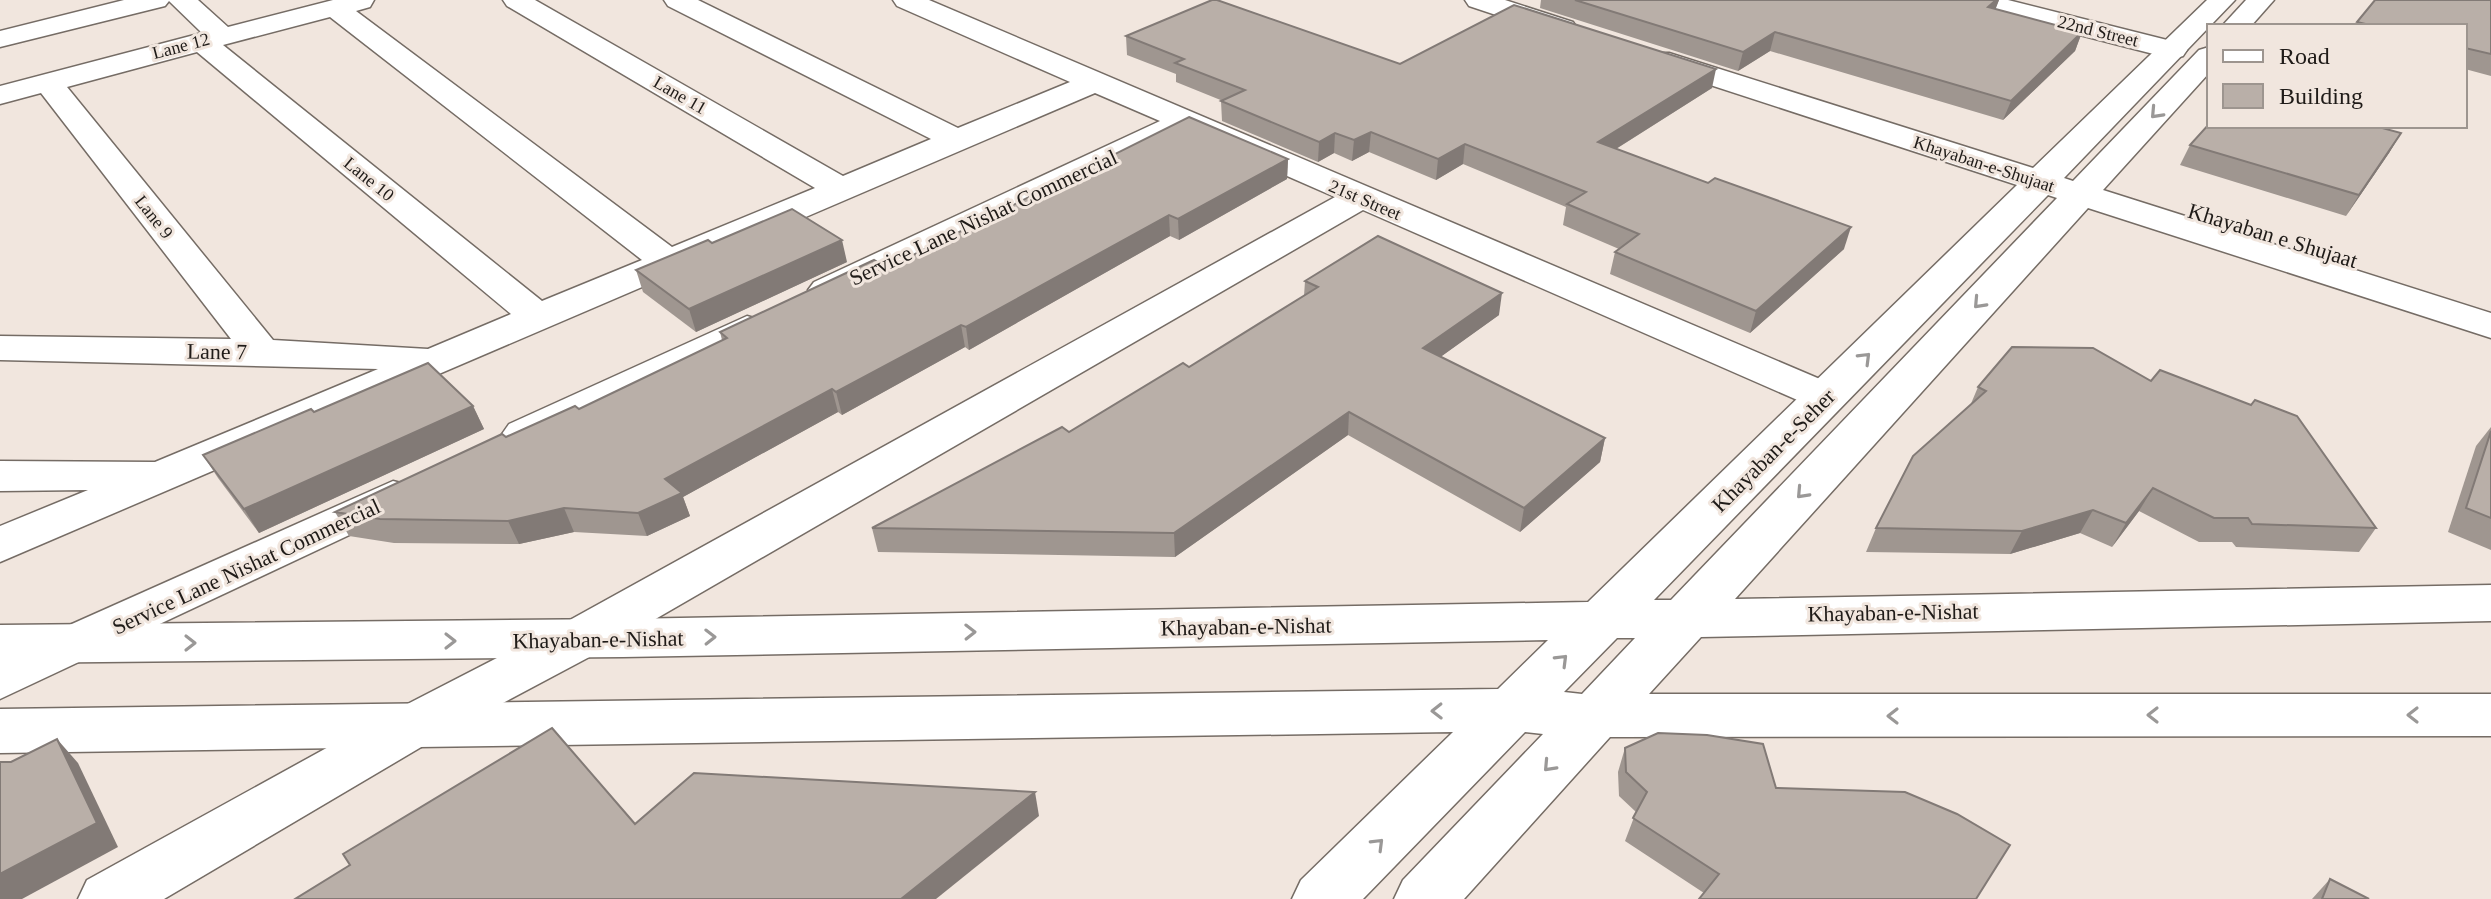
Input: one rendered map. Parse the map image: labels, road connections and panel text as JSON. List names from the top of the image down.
{
  "streets": {
    "street": [
      "22nd Street",
      "Lane 12",
      "Lane 11",
      "Khayaban-e-Shujaat",
      "Lane 10",
      "21st Street",
      "Lane 9",
      "Service Lane Nishat Commercial",
      "Khayaban e Shujaat",
      "Lane 7",
      "Khayaban-e-Seher",
      "Khayaban-e-Nishat"
    ]
  },
  "crossings": [
    ["22nd Street", "Khayaban-e-Seher"],
    ["Lane 12", "Lane 10"],
    ["Lane 12", "Lane 9"],
    ["Khayaban-e-Shujaat", "Khayaban e Shujaat"],
    ["Khayaban-e-Shujaat", "Khayaban-e-Seher"],
    ["21st Street", "Service Lane Nishat Commercial"],
    ["21st Street", "Khayaban-e-Seher"],
    ["Lane 9", "Lane 7"],
    ["Service Lane Nishat Commercial", "Khayaban-e-Nishat"],
    ["Khayaban e Shujaat", "Khayaban-e-Seher"],
    ["Khayaban-e-Seher", "Khayaban-e-Nishat"]
  ],
  "legend": ["Road", "Building"]
}
